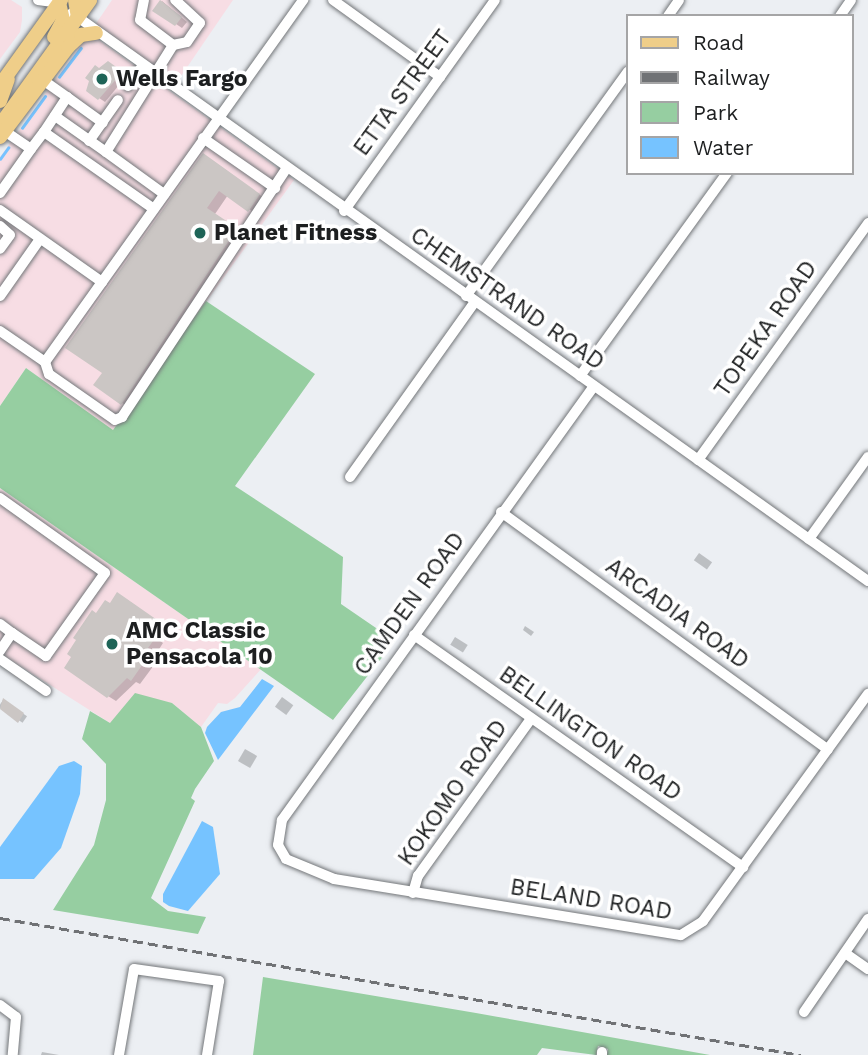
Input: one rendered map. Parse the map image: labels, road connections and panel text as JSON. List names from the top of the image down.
{
  "streets": {
    "street": [
      "ETTA STREET",
      "CHEMSTRAND ROAD",
      "TOPEKA ROAD",
      "CAMDEN ROAD",
      "ARCADIA ROAD",
      "BELLINGTON ROAD",
      "KOKOMO ROAD",
      "BELAND ROAD"
    ]
  },
  "crossings": [
    ["ETTA STREET", "CHEMSTRAND ROAD"],
    ["CHEMSTRAND ROAD", "TOPEKA ROAD"],
    ["CHEMSTRAND ROAD", "CAMDEN ROAD"],
    ["CAMDEN ROAD", "ARCADIA ROAD"],
    ["CAMDEN ROAD", "BELLINGTON ROAD"],
    ["CAMDEN ROAD", "BELAND ROAD"],
    ["ARCADIA ROAD", "BELAND ROAD"],
    ["BELLINGTON ROAD", "KOKOMO ROAD"],
    ["BELLINGTON ROAD", "BELAND ROAD"],
    ["KOKOMO ROAD", "BELAND ROAD"]
  ],
  "places": ["Wells Fargo", "Planet Fitness", "AMC Classic Pensacola 10"],
  "legend": [
    "Road",
    "Railway",
    "Park",
    "Water"
  ]
}
